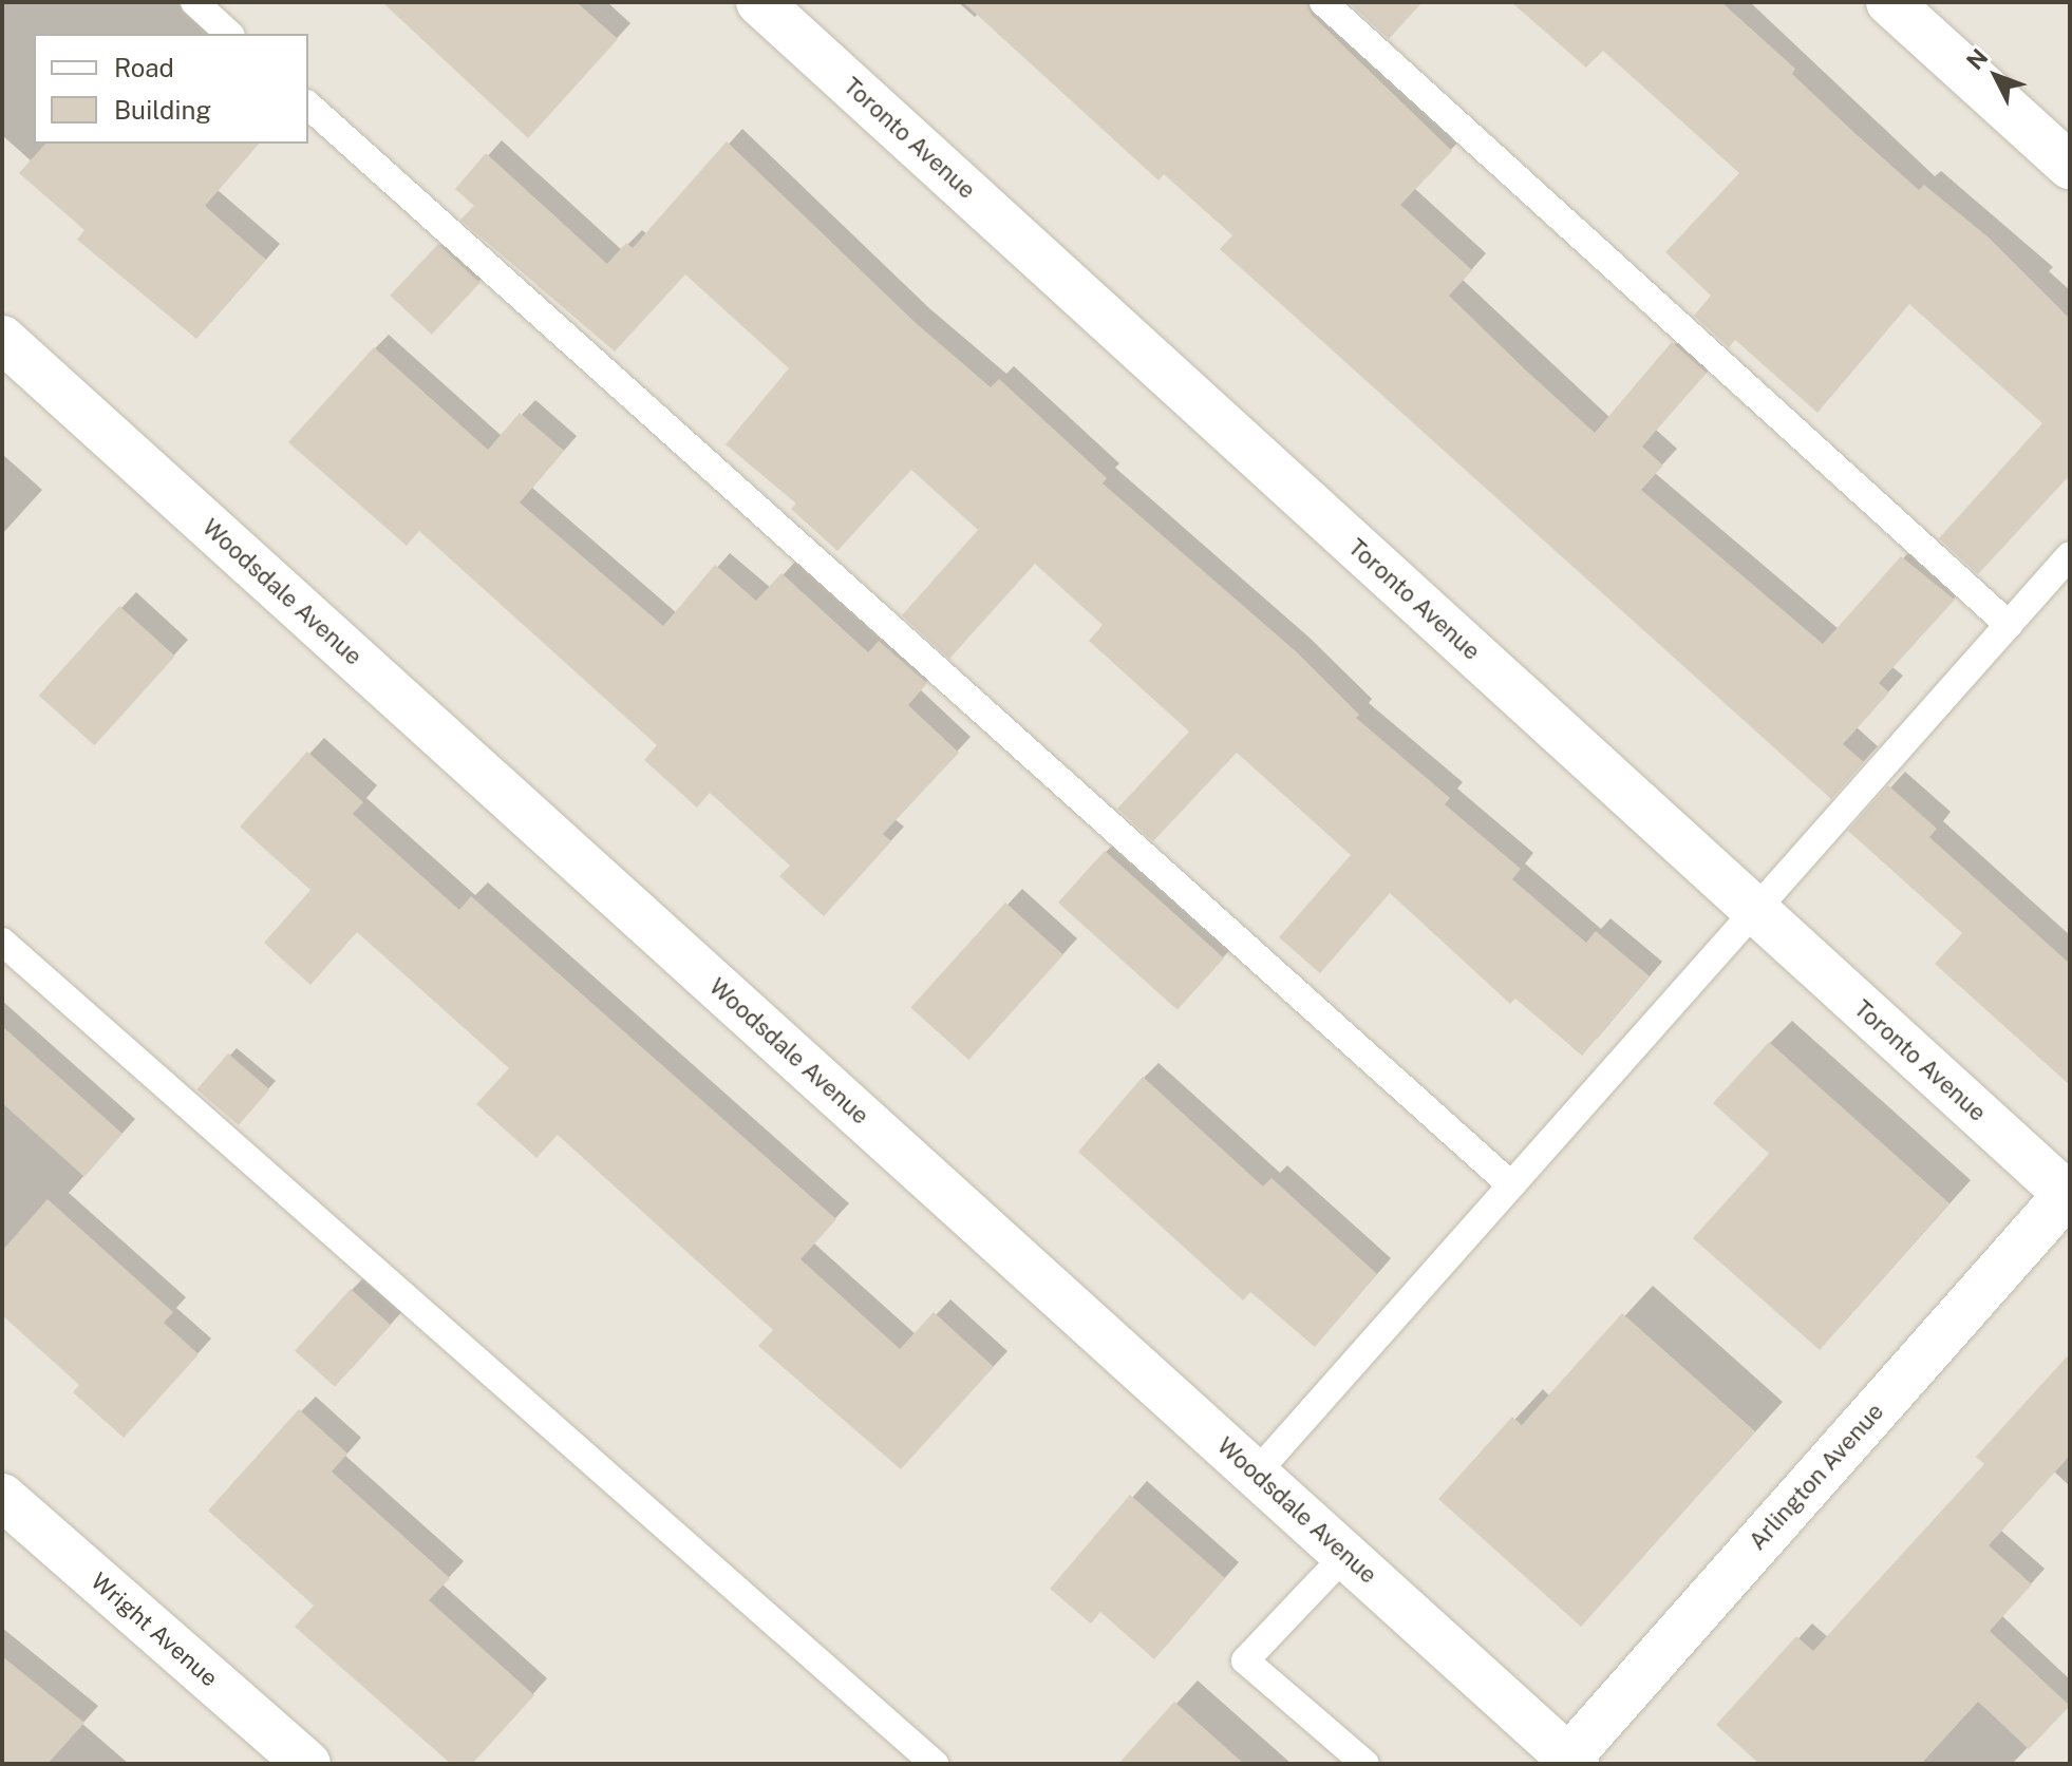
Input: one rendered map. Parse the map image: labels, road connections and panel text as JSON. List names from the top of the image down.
{
  "streets": {
    "street": [
      "Toronto Avenue",
      "Woodsdale Avenue",
      "Arlington Avenue",
      "Wright Avenue"
    ]
  },
  "crossings": [
    ["Toronto Avenue", "Arlington Avenue"],
    ["Woodsdale Avenue", "Arlington Avenue"]
  ],
  "legend": ["Road", "Building"],
  "north": "top left"
}
